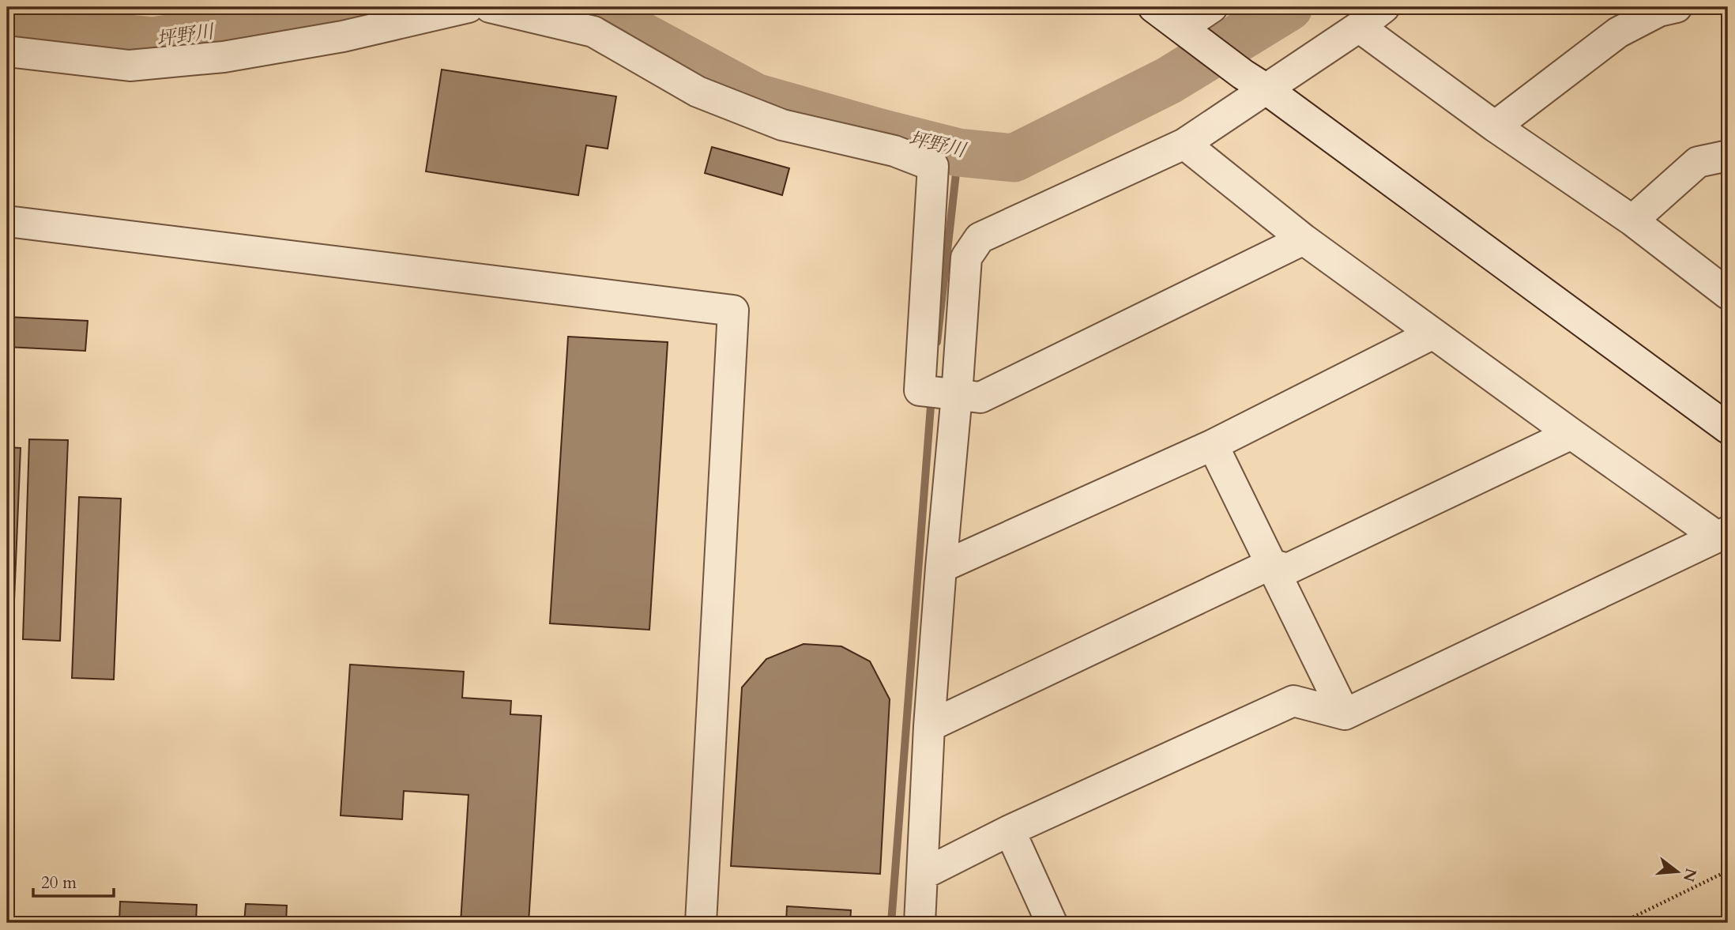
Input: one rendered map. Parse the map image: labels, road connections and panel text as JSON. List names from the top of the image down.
{
  "water": ["坪野川"],
  "scale_bar": "20 m",
  "north": "right"
}
